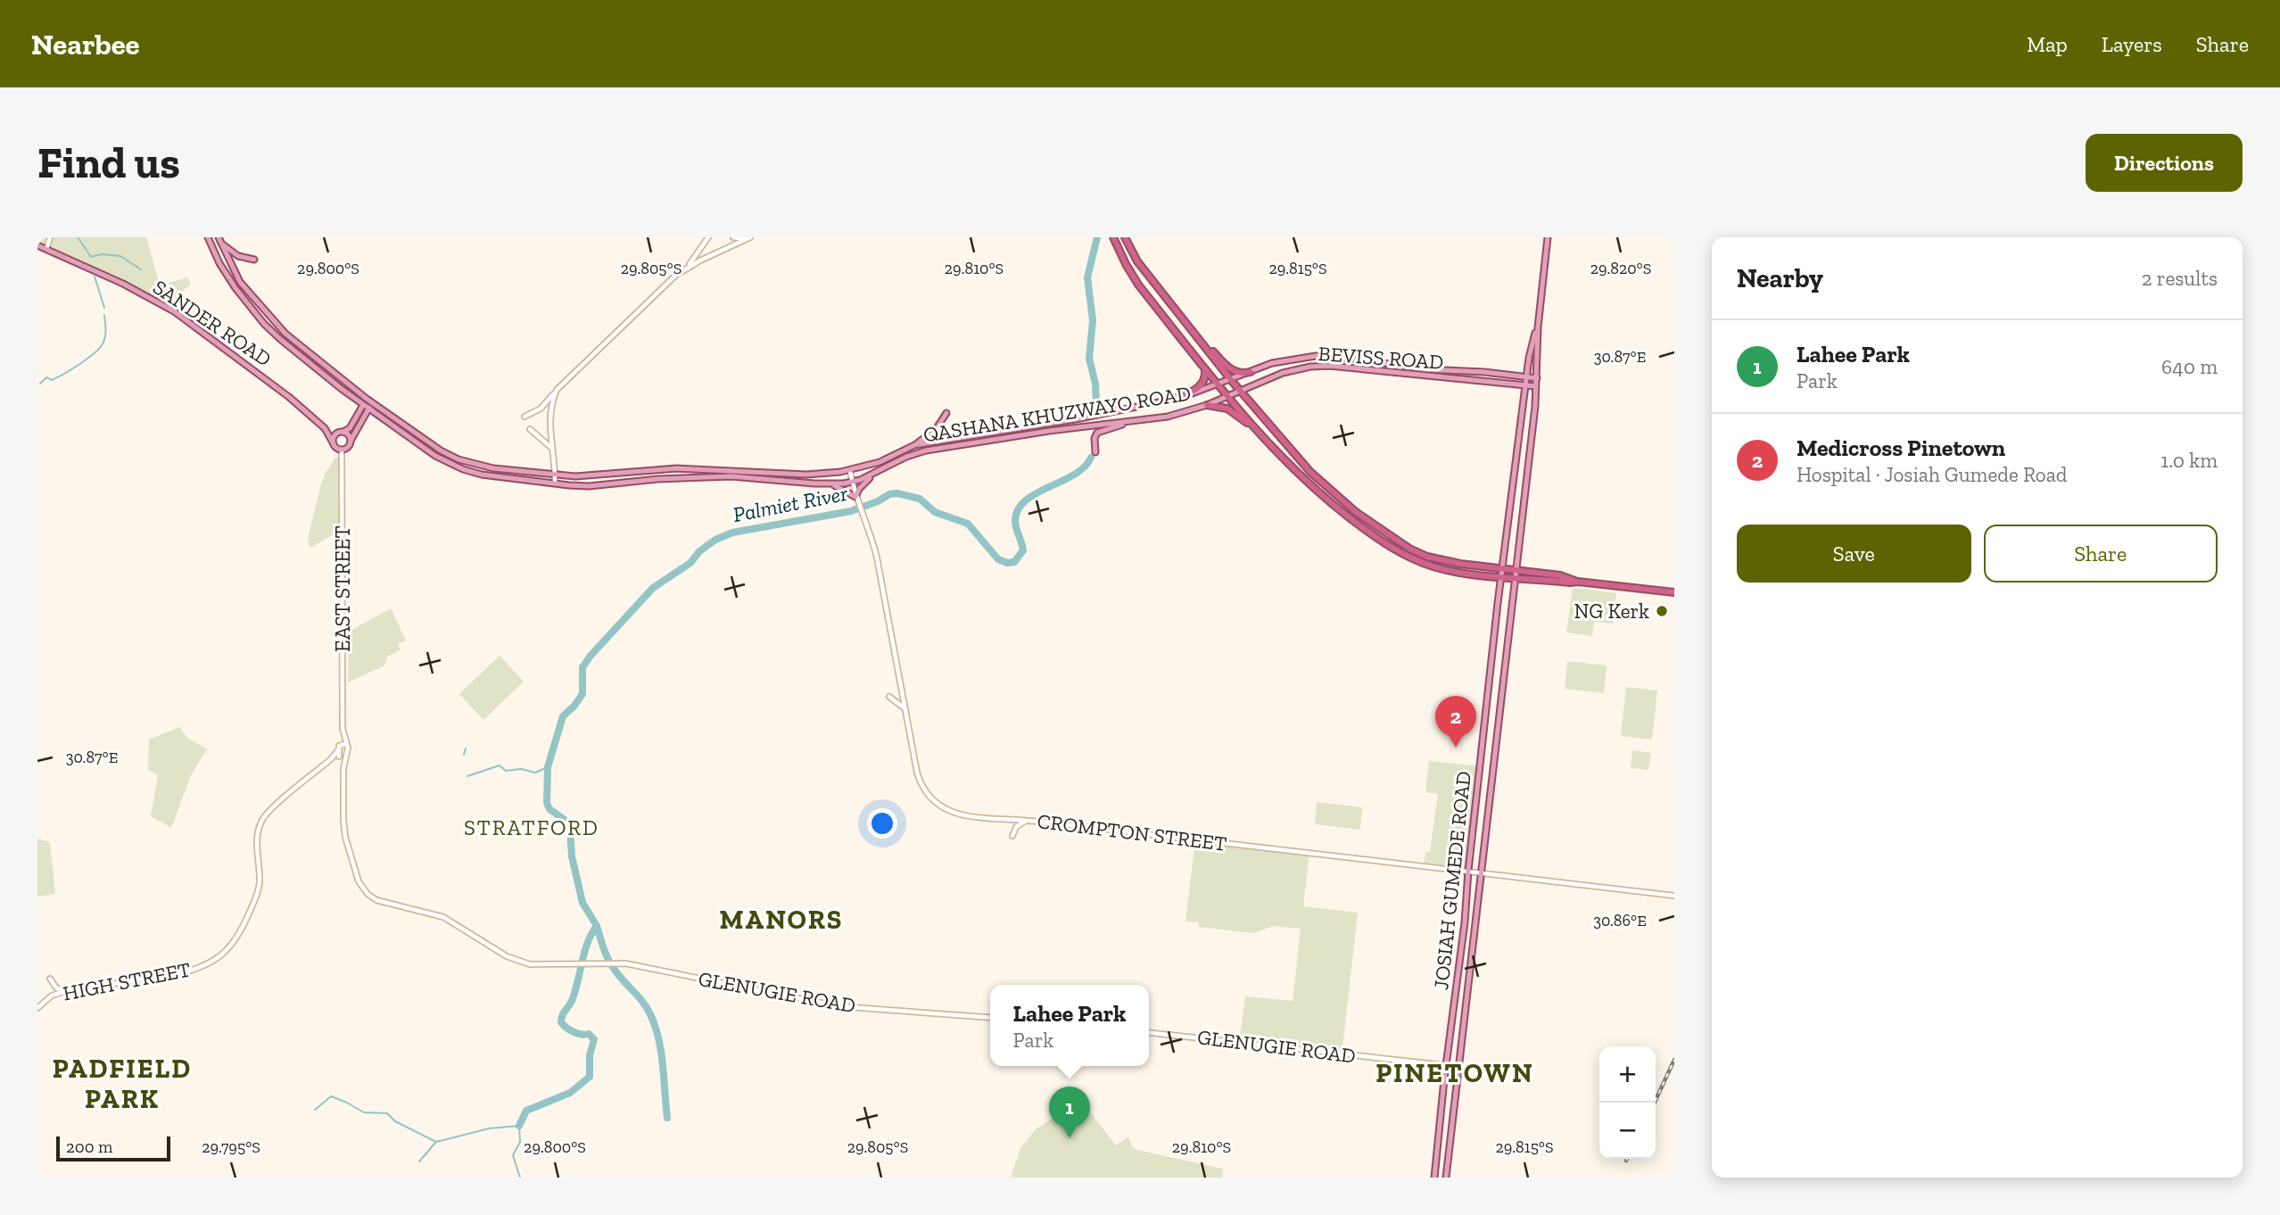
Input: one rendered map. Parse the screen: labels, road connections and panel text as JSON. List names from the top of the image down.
{
  "streets": {
    "main road": [
      "SANDER ROAD",
      "BEVISS ROAD",
      "QASHANA KHUZWAYO ROAD",
      "JOSIAH GUMEDE ROAD"
    ],
    "street": [
      "EAST STREET",
      "CROMPTON STREET",
      "HIGH STREET",
      "GLENUGIE ROAD"
    ]
  },
  "crossings": [
    ["SANDER ROAD", "EAST STREET"],
    ["BEVISS ROAD", "QASHANA KHUZWAYO ROAD"],
    ["BEVISS ROAD", "JOSIAH GUMEDE ROAD"],
    ["QASHANA KHUZWAYO ROAD", "CROMPTON STREET"],
    ["EAST STREET", "HIGH STREET"],
    ["EAST STREET", "GLENUGIE ROAD"],
    ["CROMPTON STREET", "JOSIAH GUMEDE ROAD"],
    ["JOSIAH GUMEDE ROAD", "GLENUGIE ROAD"],
    ["HIGH STREET", "GLENUGIE ROAD"]
  ],
  "districts": [
    "STRATFORD",
    "MANORS",
    "PADFIELD PARK",
    "PINETOWN"
  ],
  "water": ["Palmiet River"],
  "places": ["NG Kerk"],
  "scale_bar": "200 m",
  "page": {
    "header": "Nearbee",
    "nav": ["Map", "Layers", "Share"],
    "buttons": [
      "Directions",
      ["Save", "Share"]
    ],
    "title": "Find us",
    "heading": ["Nearby", "2 results"],
    "list": [
      {
        "mark": "1",
        "name": "Lahee Park",
        "note": "Park",
        "value": "640 m"
      },
      {
        "mark": "2",
        "name": "Medicross Pinetown",
        "note": "Hospital · Josiah Gumede Road",
        "value": "1.0 km"
      }
    ],
    "pins": ["2", "1"],
    "popup": ["Lahee Park", "Park"],
    "map_buttons": ["+", "−"],
    "scale": "200 m"
  },
  "coordinates": [
    "29.800°S",
    "29.805°S",
    "29.810°S",
    "29.815°S",
    "29.820°S",
    "30.87°E",
    "30.86°E",
    "29.795°S"
  ]
}
